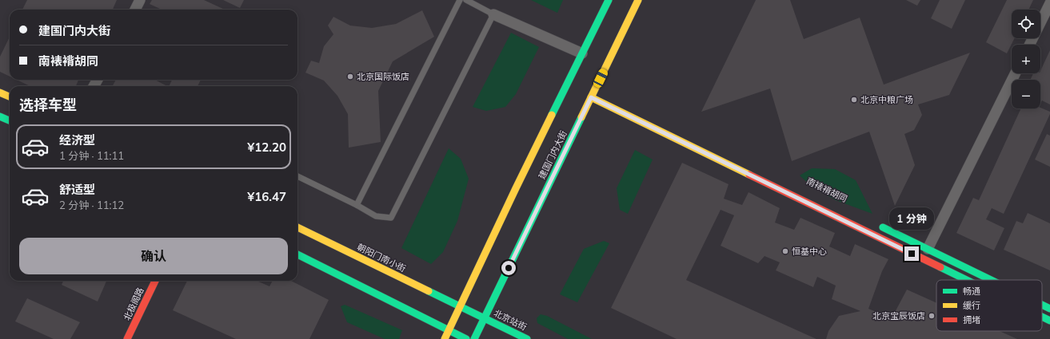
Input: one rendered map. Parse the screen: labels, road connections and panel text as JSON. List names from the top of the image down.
{
  "streets": {
    "main road": [
      "建国门内大街",
      "朝阳门南小街",
      "北极阁路",
      "北京站街"
    ]
  },
  "crossings": [
    ["建国门内大街", "朝阳门南小街"],
    ["建国门内大街", "北京站街"],
    ["朝阳门南小街", "北京站街"]
  ],
  "places": [
    "北京国际饭店",
    "北京中粮广场",
    "恒基中心",
    "北京宝辰饭店"
  ],
  "legend": ["畅通", "缓行", "拥堵"],
  "page": {
    "map_buttons": ["+", "−"],
    "banner": ["建国门内大街", "南裱褙胡同"],
    "heading": "选择车型",
    "list": [
      {
        "name": "经济型",
        "note": "1 分钟 · 11:11",
        "value": "¥12.20"
      },
      {
        "name": "舒适型",
        "note": "2 分钟 · 11:12",
        "value": "¥16.47"
      }
    ],
    "bubble": "1 分钟",
    "buttons": "确认"
  }
}
